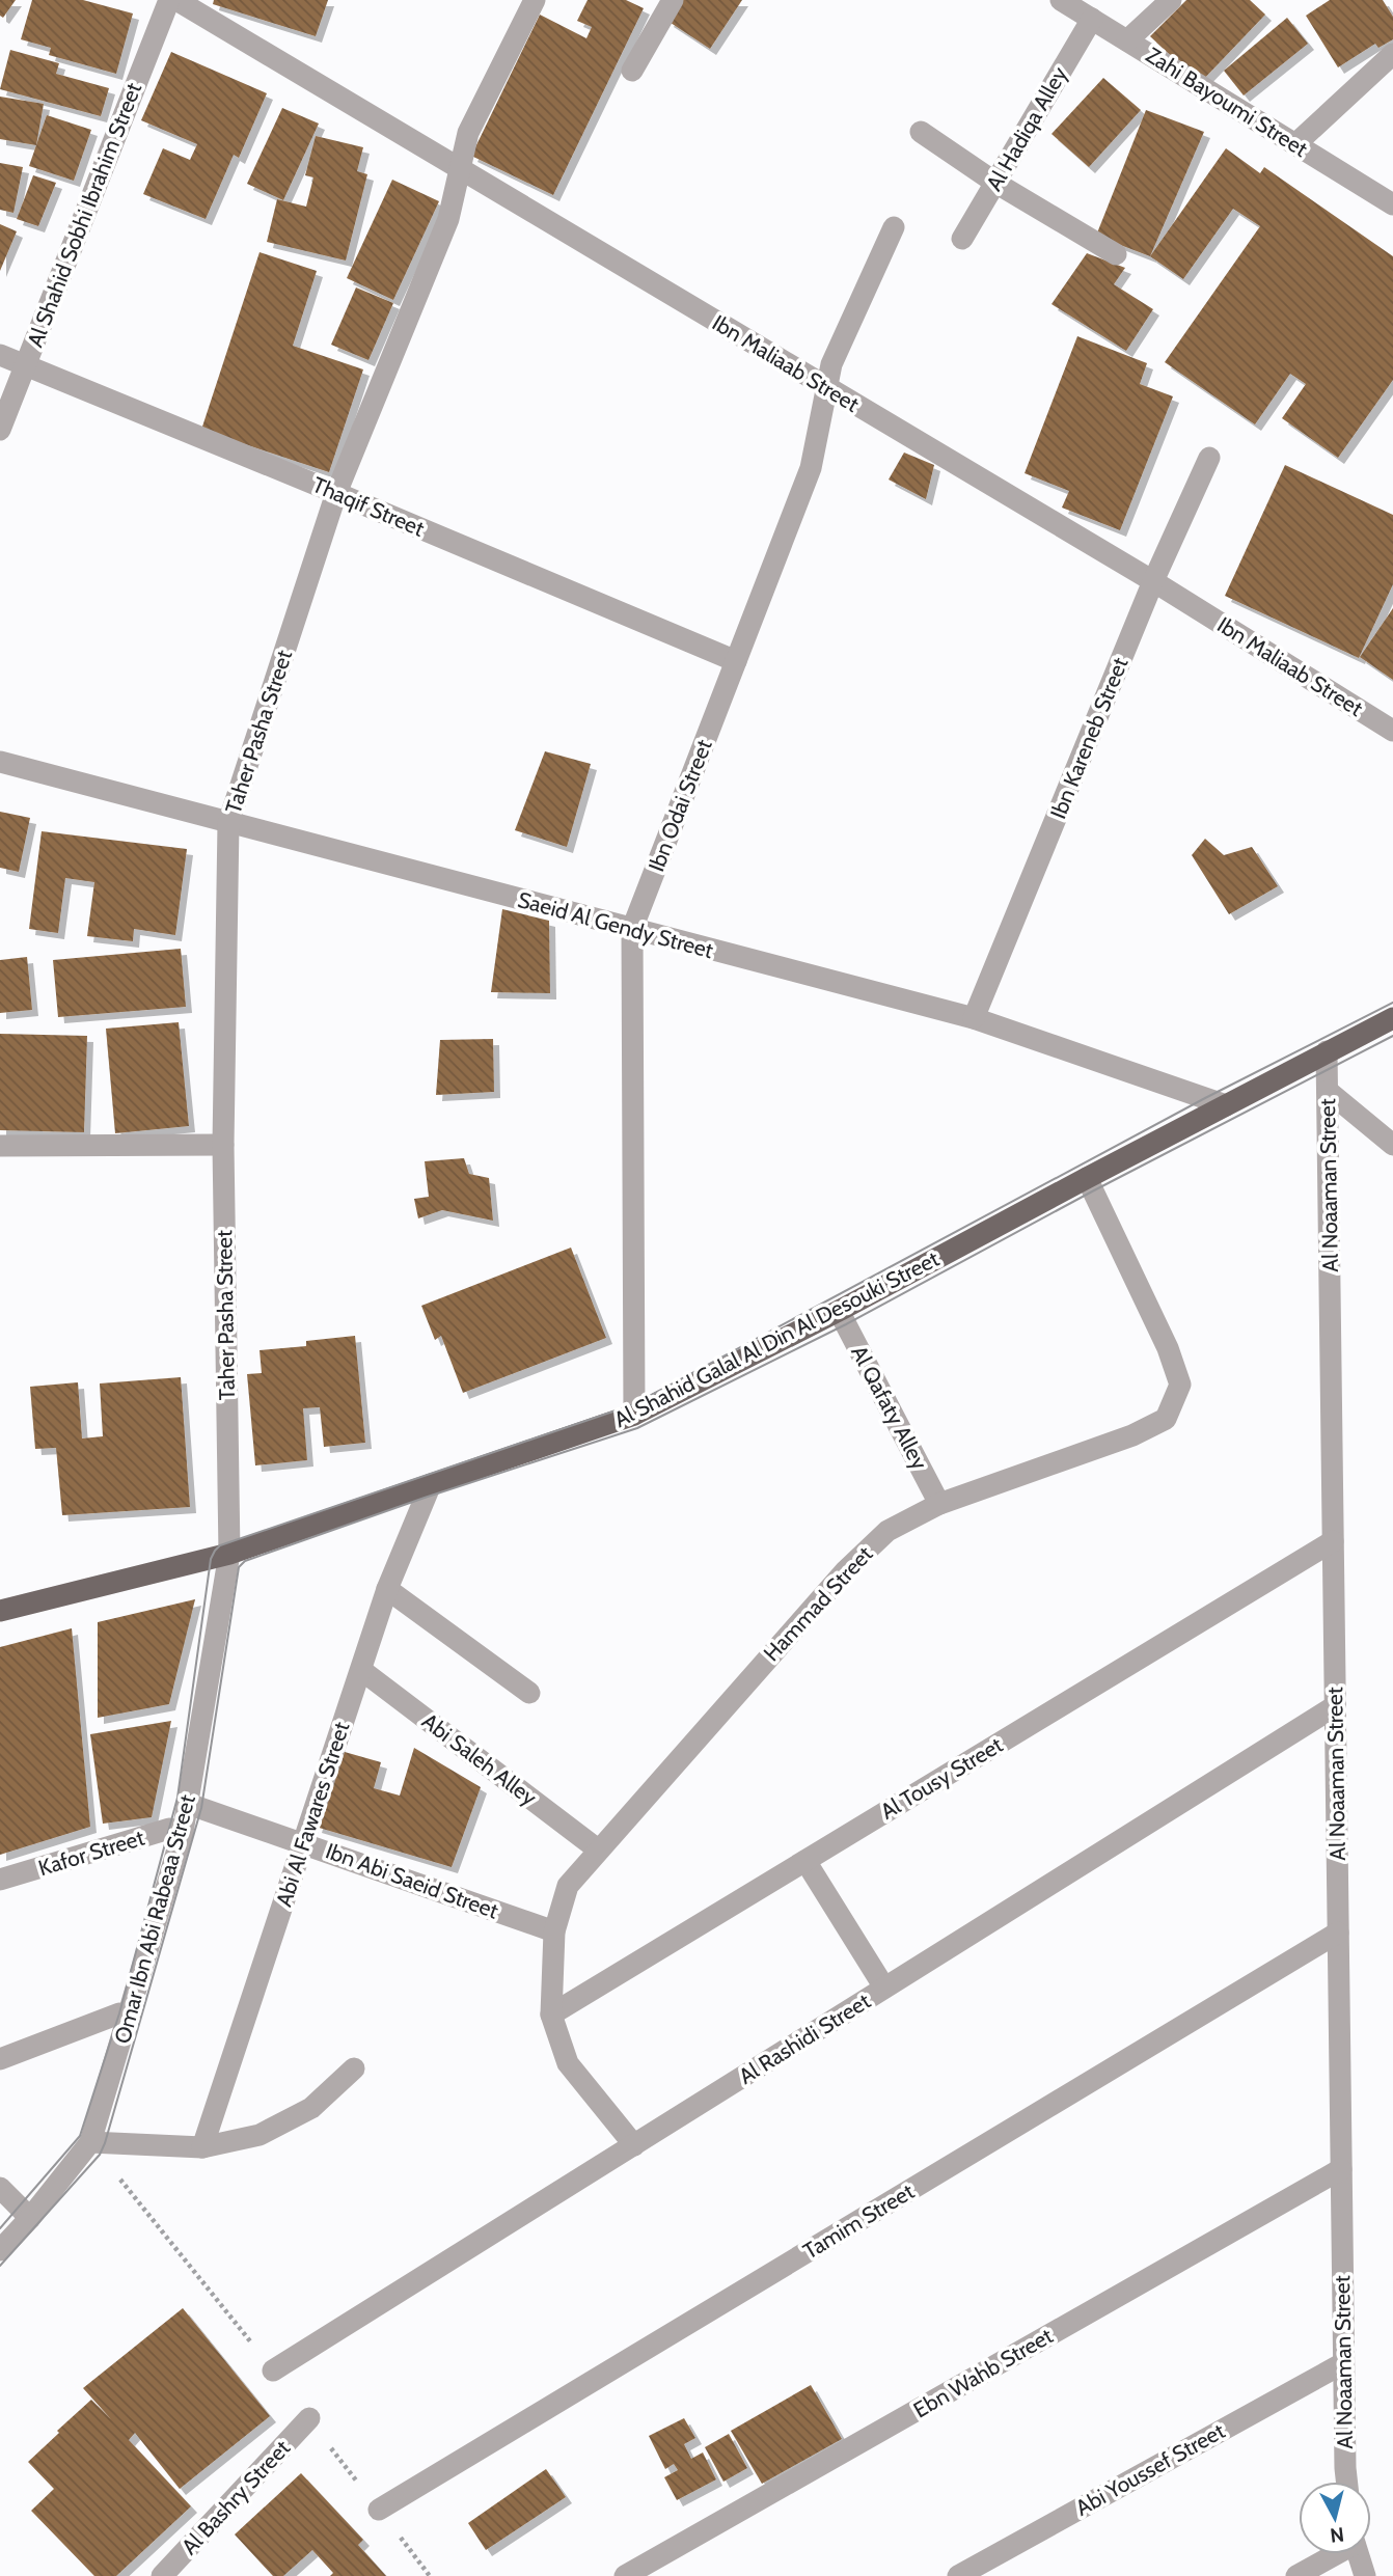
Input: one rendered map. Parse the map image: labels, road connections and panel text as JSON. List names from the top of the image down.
{
  "streets": {
    "main road": ["Al Shahid Galal Al Din Al Desouki Street"],
    "street": [
      "Zahi Bayoumi Street",
      "Al Hadiqa Alley",
      "Al Shahid Sobhi Ibrahim Street",
      "Ibn Maliaab Street",
      "Thaqif Street",
      "Taher Pasha Street",
      "Ibn Kareneb Street",
      "Ibn Odai Street",
      "Saeid Al Gendy Street",
      "Al Noaaman Street",
      "Al Qafaty Alley",
      "Hammad Street",
      "Abi Saleh Alley",
      "Al Tousy Street",
      "Abi Al Fawares Street",
      "Kafor Street",
      "Ibn Abi Saeid Street",
      "Omar Ibn Abi Rabeaa Street",
      "Al Rashidi Street",
      "Tamim Street",
      "Ebn Wahb Street",
      "Abi Youssef Street",
      "Al Bashry Street"
    ]
  },
  "crossings": [
    ["Zahi Bayoumi Street", "Al Hadiqa Alley"],
    ["Al Shahid Sobhi Ibrahim Street", "Thaqif Street"],
    ["Ibn Maliaab Street", "Taher Pasha Street"],
    ["Ibn Maliaab Street", "Ibn Kareneb Street"],
    ["Ibn Maliaab Street", "Ibn Odai Street"],
    ["Thaqif Street", "Taher Pasha Street"],
    ["Thaqif Street", "Ibn Odai Street"],
    ["Taher Pasha Street", "Saeid Al Gendy Street"],
    ["Taher Pasha Street", "Al Shahid Galal Al Din Al Desouki Street"],
    ["Taher Pasha Street", "Omar Ibn Abi Rabeaa Street"],
    ["Ibn Kareneb Street", "Saeid Al Gendy Street"],
    ["Ibn Odai Street", "Saeid Al Gendy Street"],
    ["Ibn Odai Street", "Al Shahid Galal Al Din Al Desouki Street"],
    ["Saeid Al Gendy Street", "Al Shahid Galal Al Din Al Desouki Street"],
    ["Al Noaaman Street", "Al Shahid Galal Al Din Al Desouki Street"],
    ["Al Noaaman Street", "Al Tousy Street"],
    ["Al Noaaman Street", "Al Rashidi Street"],
    ["Al Noaaman Street", "Tamim Street"],
    ["Al Noaaman Street", "Ebn Wahb Street"],
    ["Al Noaaman Street", "Abi Youssef Street"],
    ["Al Shahid Galal Al Din Al Desouki Street", "Al Qafaty Alley"],
    ["Al Shahid Galal Al Din Al Desouki Street", "Hammad Street"],
    ["Al Shahid Galal Al Din Al Desouki Street", "Abi Al Fawares Street"],
    ["Al Shahid Galal Al Din Al Desouki Street", "Omar Ibn Abi Rabeaa Street"],
    ["Al Qafaty Alley", "Hammad Street"],
    ["Hammad Street", "Abi Saleh Alley"],
    ["Hammad Street", "Al Tousy Street"],
    ["Hammad Street", "Ibn Abi Saeid Street"],
    ["Hammad Street", "Al Rashidi Street"],
    ["Abi Saleh Alley", "Abi Al Fawares Street"],
    ["Abi Al Fawares Street", "Ibn Abi Saeid Street"],
    ["Kafor Street", "Omar Ibn Abi Rabeaa Street"],
    ["Ibn Abi Saeid Street", "Omar Ibn Abi Rabeaa Street"]
  ],
  "north": "bottom"
}
